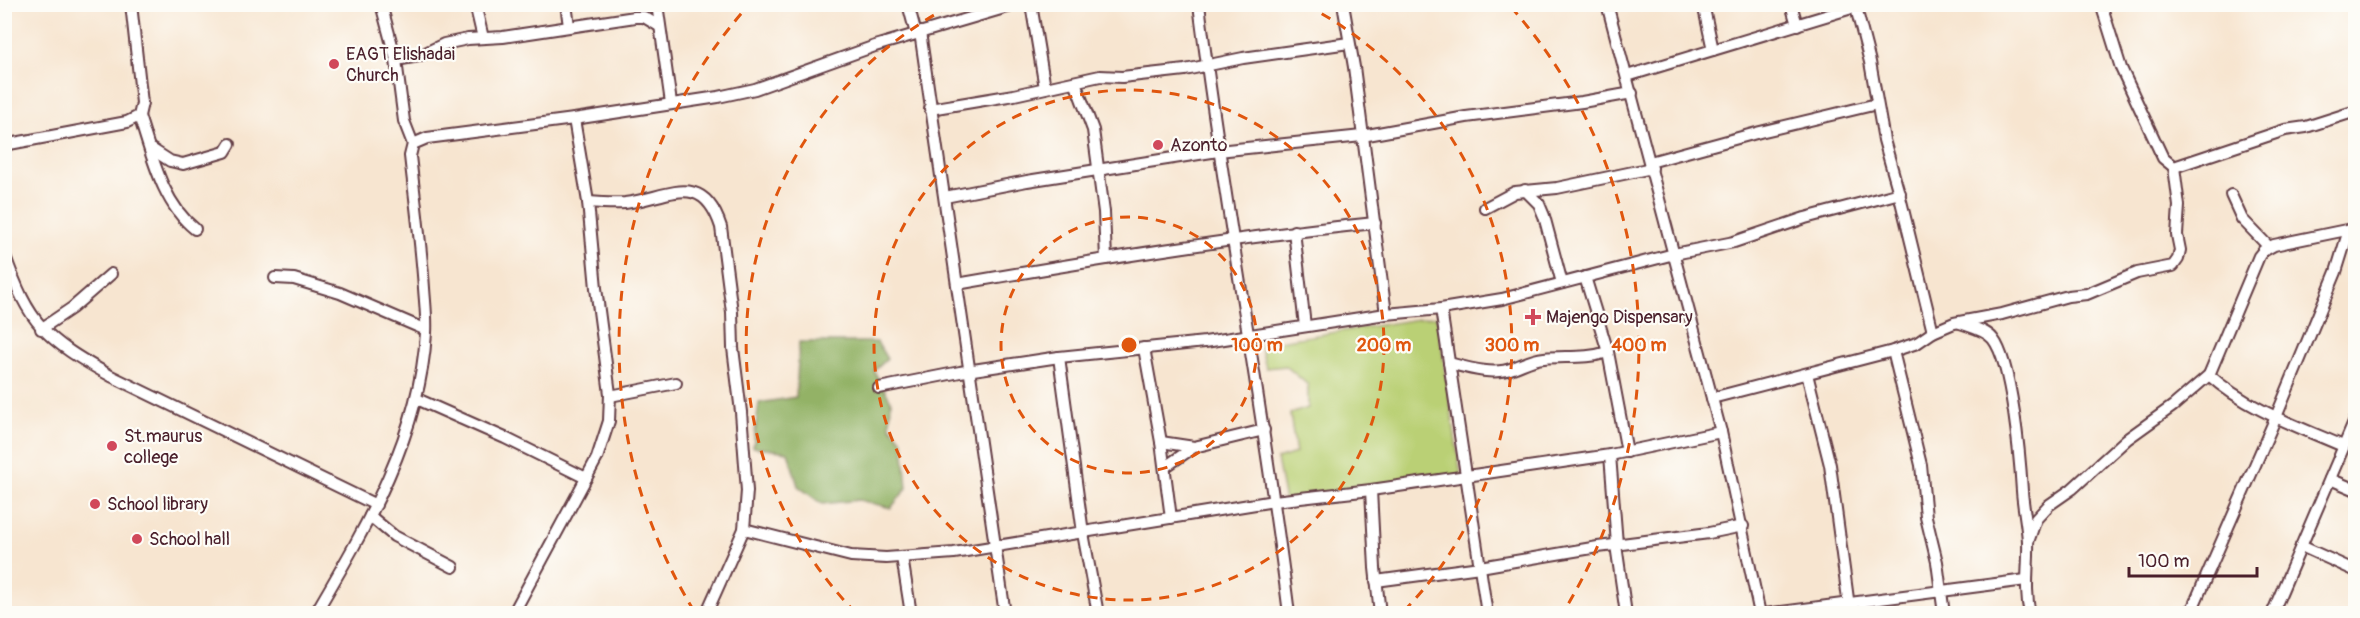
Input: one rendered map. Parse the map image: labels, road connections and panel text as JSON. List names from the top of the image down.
{
  "places": {
    "other": [
      "EAGT Elishadai Church",
      "Azonto",
      "St.maurus college",
      "School library",
      "School hall"
    ],
    "health": ["Majengo Dispensary"]
  },
  "scale_bar": "100 m",
  "rings": [
    "100 m",
    "200 m",
    "300 m",
    "400 m"
  ]
}
